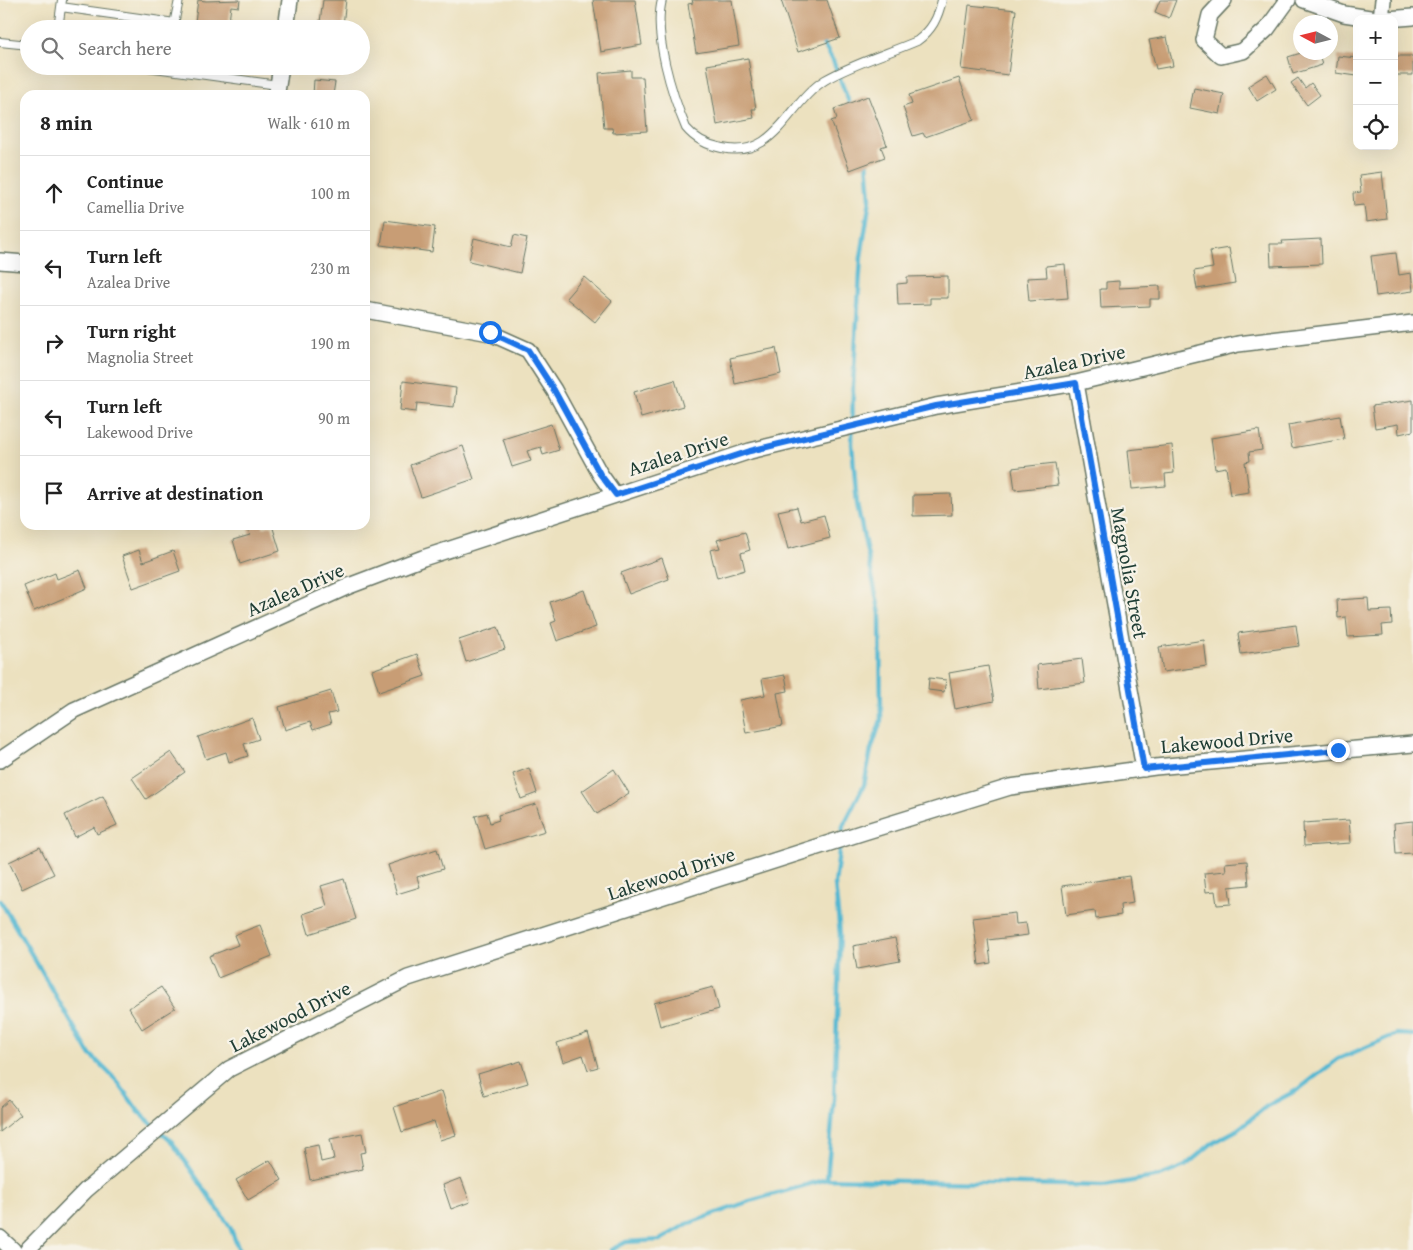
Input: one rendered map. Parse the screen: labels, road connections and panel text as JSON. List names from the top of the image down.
{
  "streets": {
    "street": ["Azalea Drive", "Magnolia Street", "Lakewood Drive"]
  },
  "crossings": [
    ["Azalea Drive", "Magnolia Street"],
    ["Magnolia Street", "Lakewood Drive"]
  ],
  "north": "left",
  "page": {
    "map_buttons": ["+", "−"],
    "search": "Search here",
    "heading": ["8 min", "Walk · 610 m"],
    "list": [
      ["Continue", "Camellia Drive", "100 m"],
      ["Turn left", "Azalea Drive", "230 m"],
      ["Turn right", "Magnolia Street", "190 m"],
      ["Turn left", "Lakewood Drive", "90 m"],
      "Arrive at destination"
    ]
  }
}
